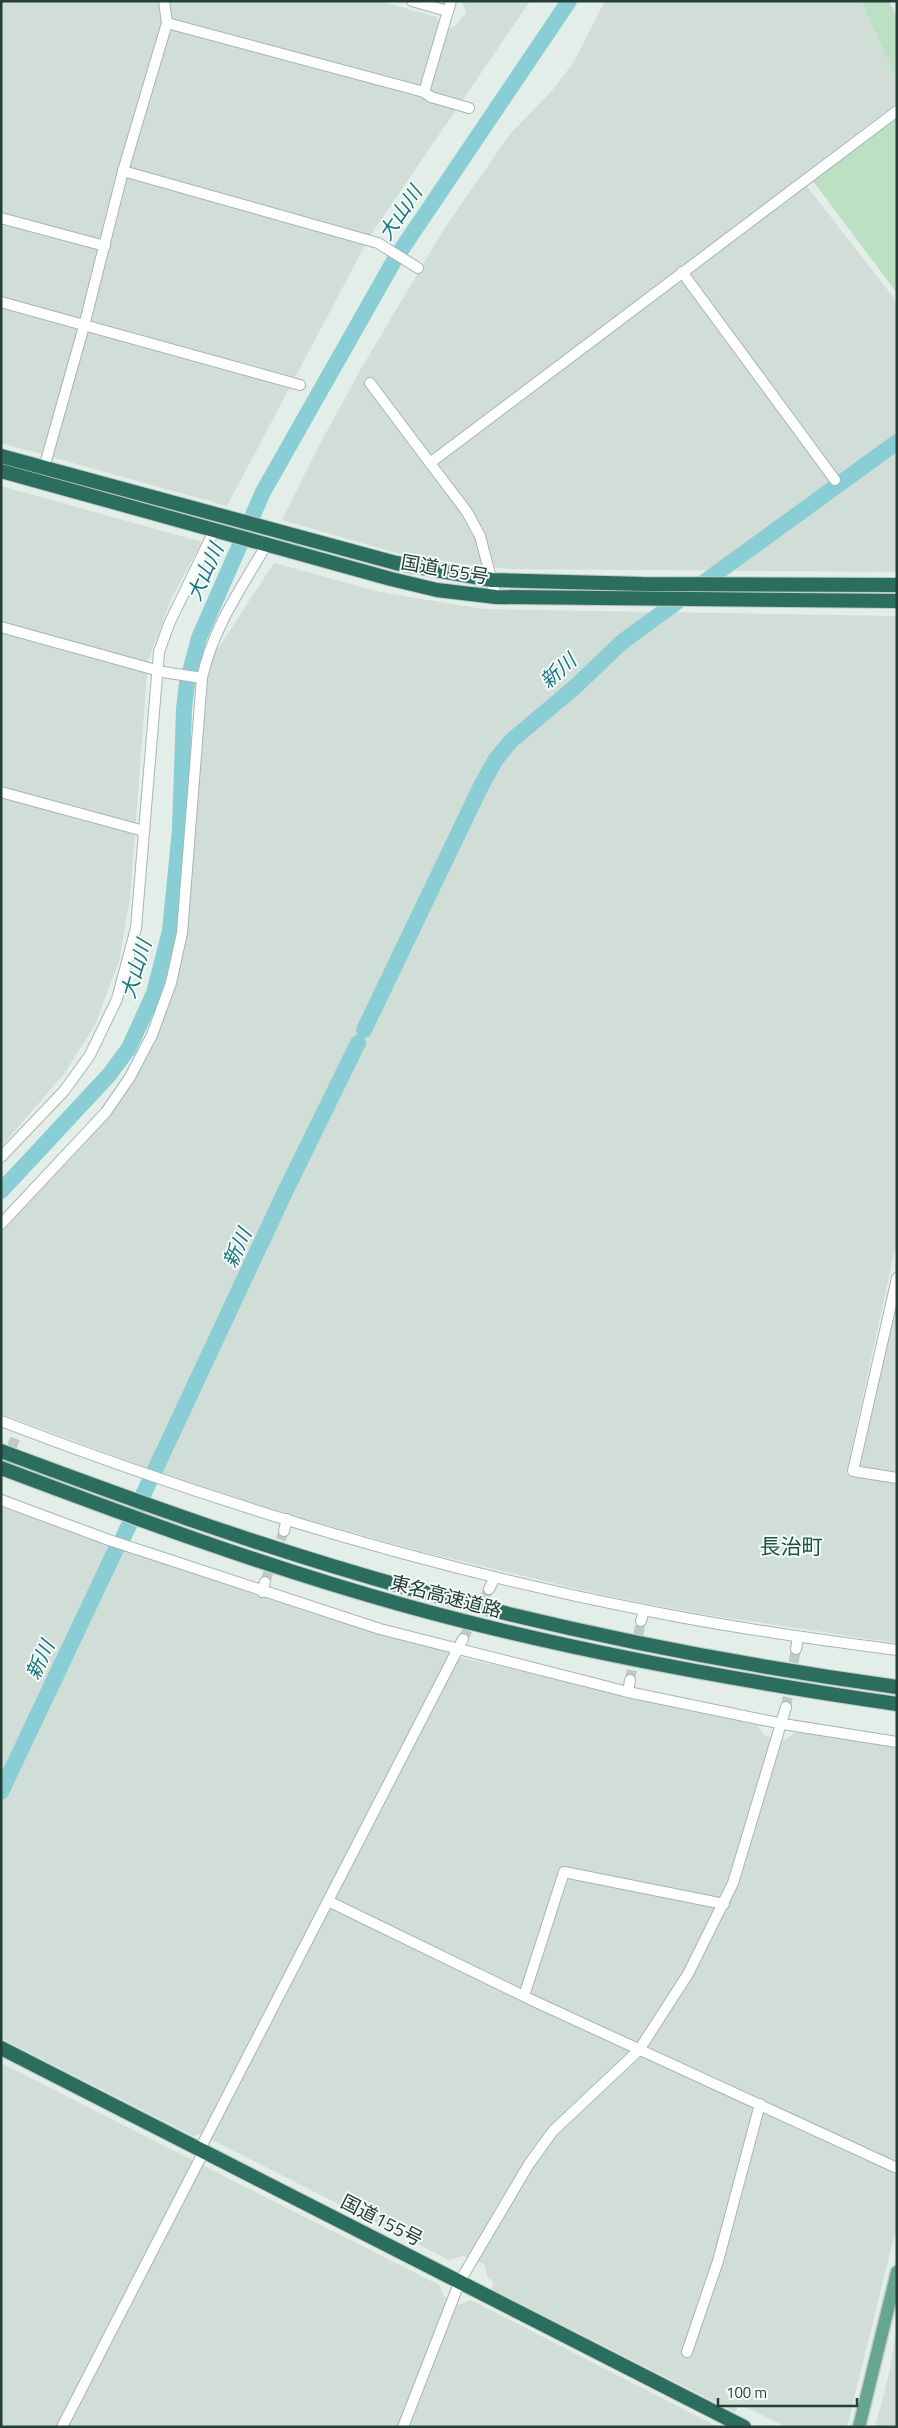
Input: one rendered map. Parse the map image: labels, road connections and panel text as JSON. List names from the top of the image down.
{
  "streets": {
    "highway": ["国道155号", "東名高速道路"]
  },
  "districts": ["長治町"],
  "water": ["大山川", "新川"],
  "scale_bar": "100 m"
}
